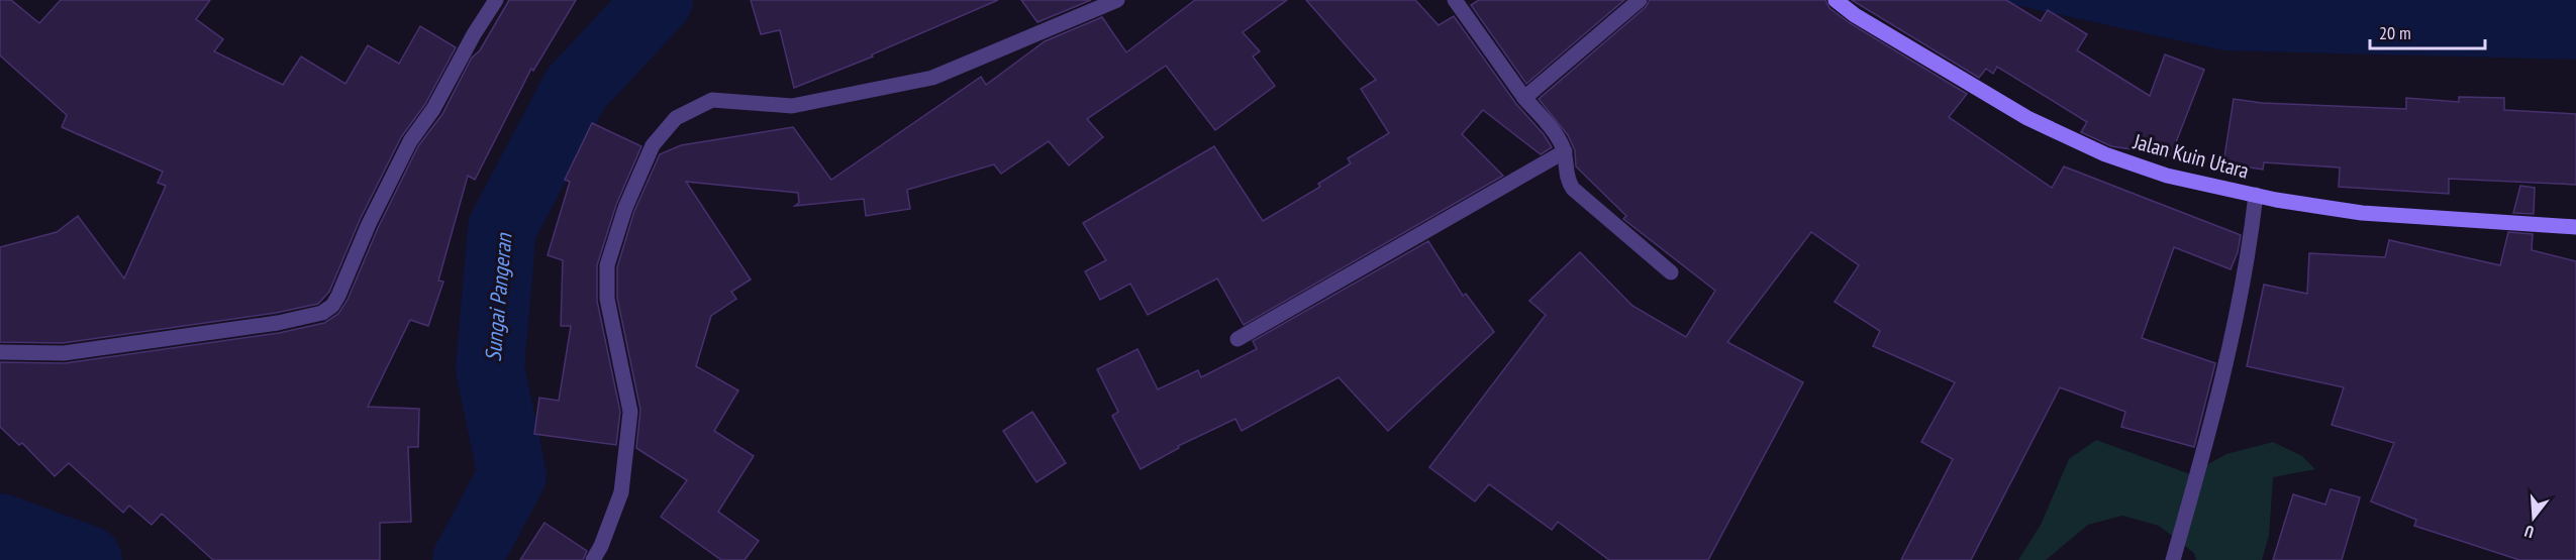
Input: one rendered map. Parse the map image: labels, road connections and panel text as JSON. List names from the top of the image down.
{
  "streets": {
    "street": ["Jalan Kuin Utara"]
  },
  "water": ["Sungai Pangeran"],
  "scale_bar": "20 m",
  "north": "bottom"
}
